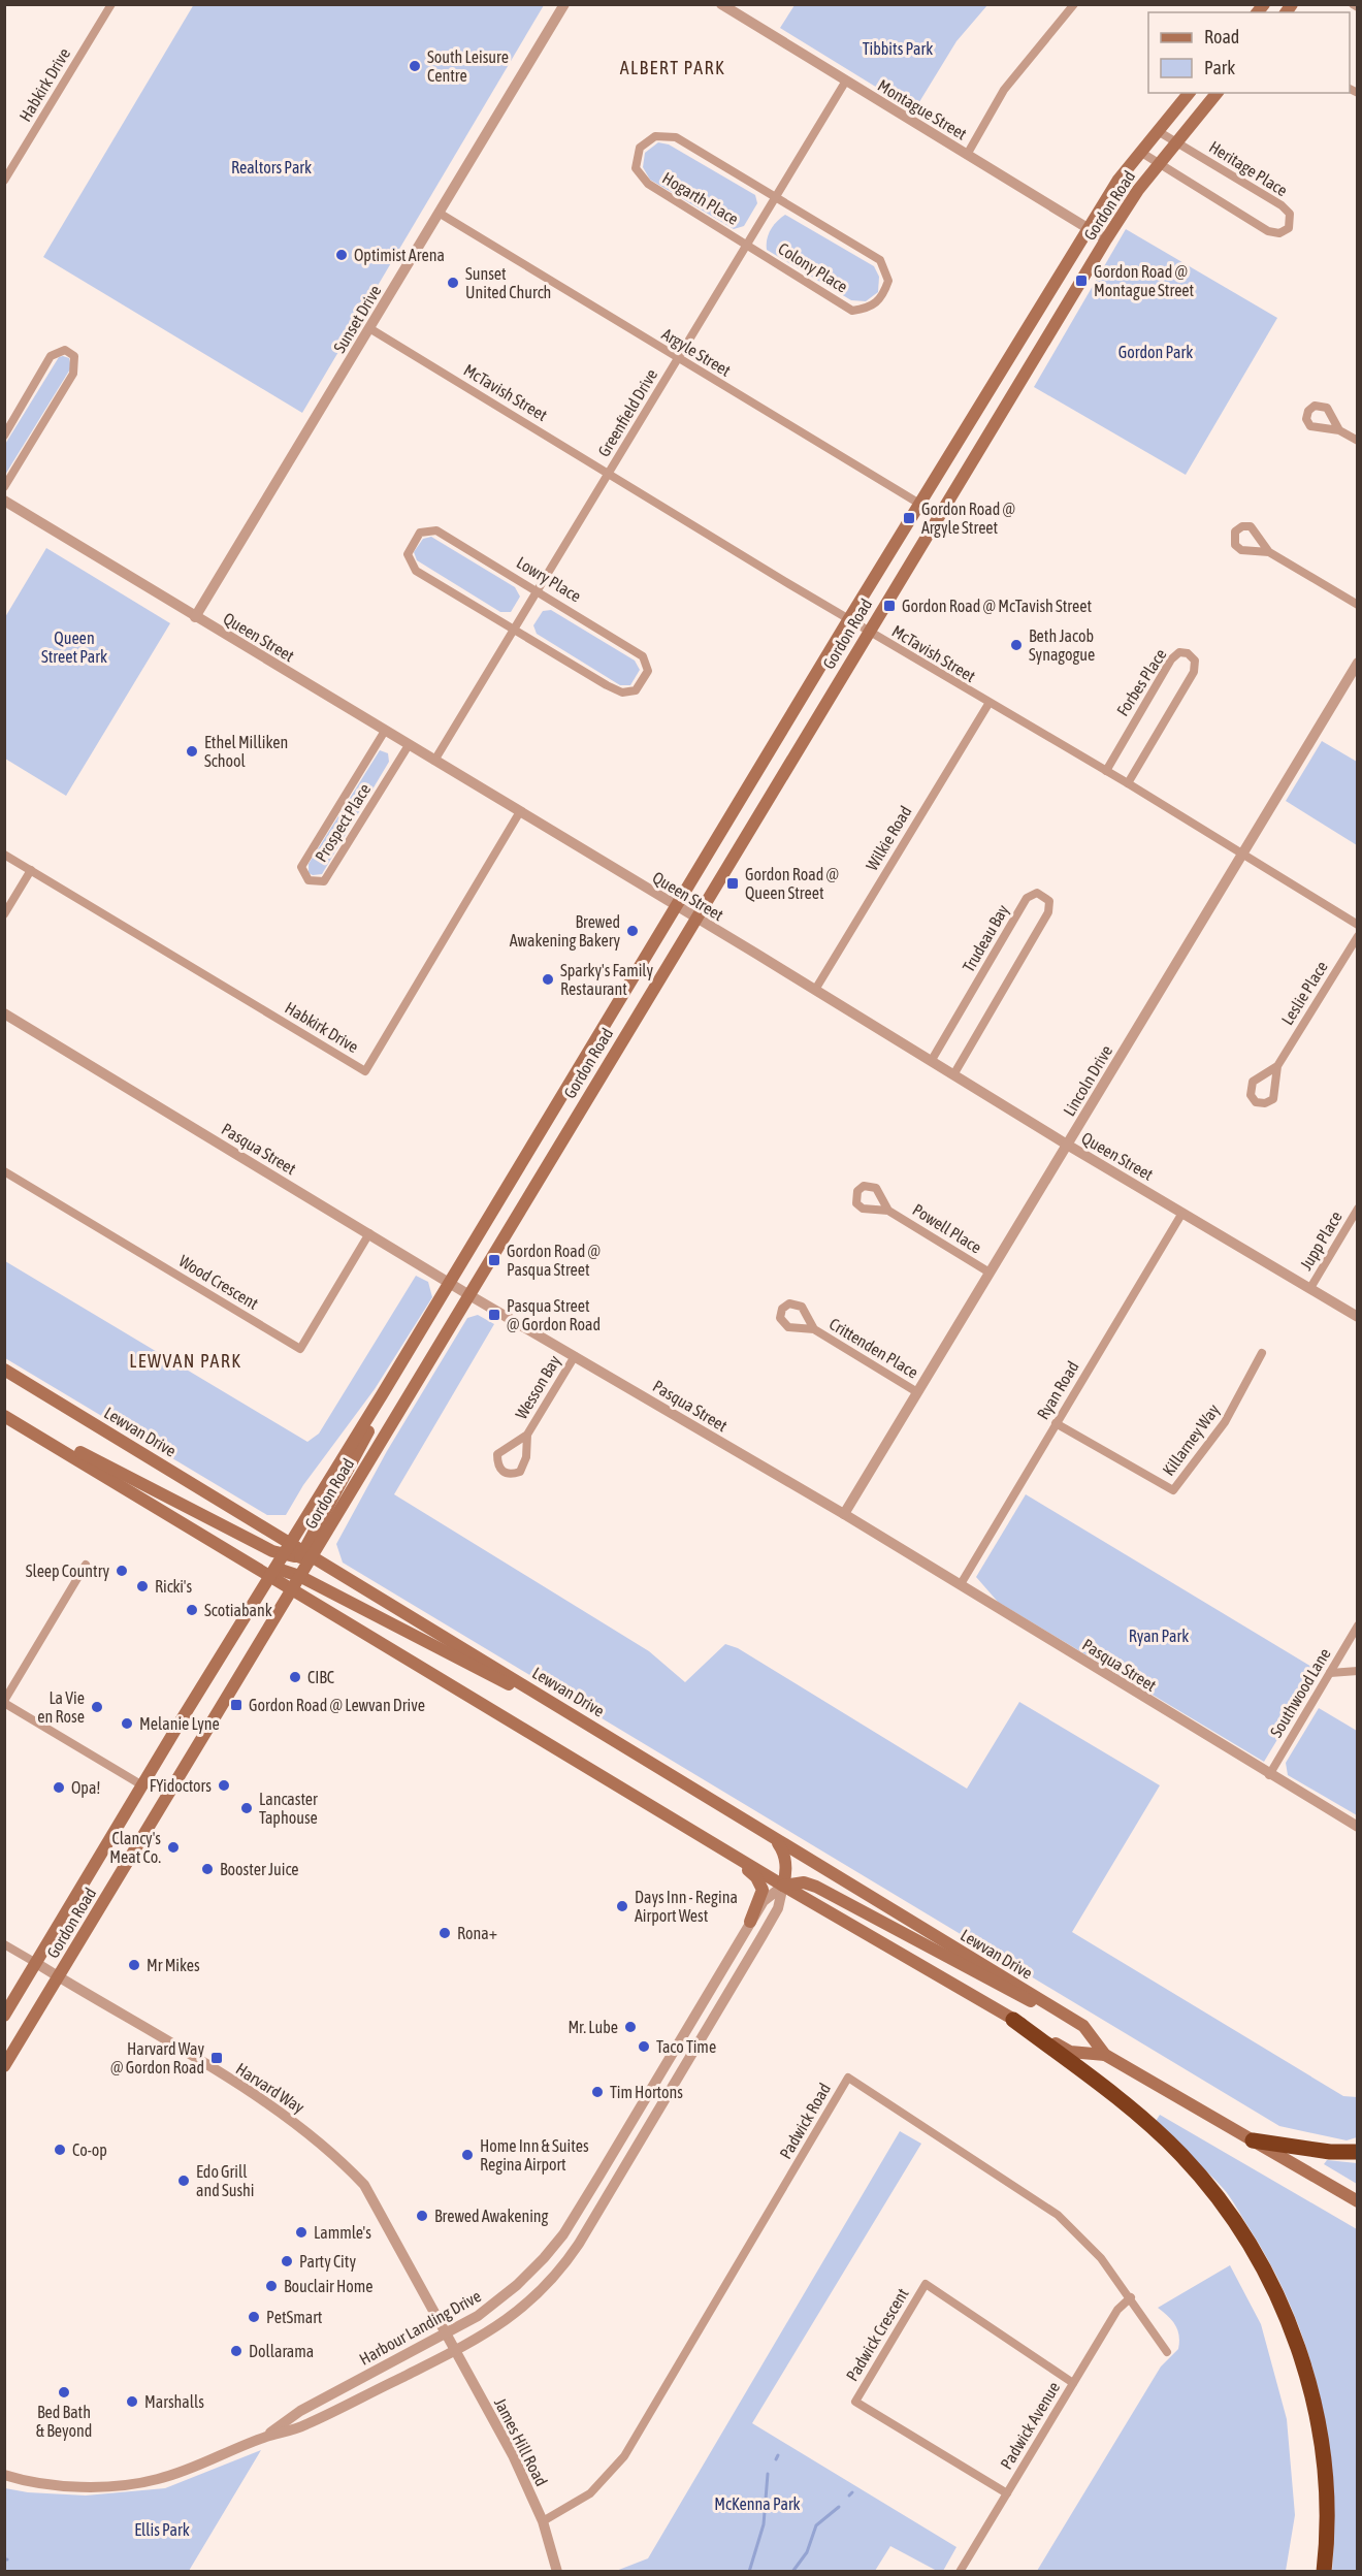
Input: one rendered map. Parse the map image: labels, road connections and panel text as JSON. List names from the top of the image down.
{
  "streets": {
    "main road": ["Gordon Road", "Lewvan Drive"],
    "street": [
      "Habkirk Drive",
      "Montague Street",
      "Heritage Place",
      "Hogarth Place",
      "Colony Place",
      "Sunset Drive",
      "Argyle Street",
      "McTavish Street",
      "Greenfield Drive",
      "Lowry Place",
      "Queen Street",
      "Forbes Place",
      "Prospect Place",
      "Wilkie Road",
      "Trudeau Bay",
      "Leslie Place",
      "Lincoln Drive",
      "Pasqua Street",
      "Powell Place",
      "Jupp Place",
      "Wood Crescent",
      "Crittenden Place",
      "Wesson Bay",
      "Ryan Road",
      "Killarney Way",
      "Southwood Lane",
      "Harvard Way",
      "Padwick Road",
      "Harbour Landing Drive",
      "Padwick Crescent",
      "Padwick Avenue",
      "James Hill Road"
    ]
  },
  "crossings": [
    ["Habkirk Drive", "Queen Street"],
    ["Montague Street", "Gordon Road"],
    ["Montague Street", "Greenfield Drive"],
    ["Heritage Place", "Gordon Road"],
    ["Hogarth Place", "Colony Place"],
    ["Hogarth Place", "Greenfield Drive"],
    ["Gordon Road", "Argyle Street"],
    ["Gordon Road", "McTavish Street"],
    ["Gordon Road", "Queen Street"],
    ["Gordon Road", "Pasqua Street"],
    ["Gordon Road", "Lewvan Drive"],
    ["Gordon Road", "Harvard Way"],
    ["Colony Place", "Greenfield Drive"],
    ["Sunset Drive", "Argyle Street"],
    ["Sunset Drive", "McTavish Street"],
    ["Sunset Drive", "Queen Street"],
    ["Argyle Street", "Greenfield Drive"],
    ["McTavish Street", "Greenfield Drive"],
    ["McTavish Street", "Forbes Place"],
    ["McTavish Street", "Wilkie Road"],
    ["McTavish Street", "Lincoln Drive"],
    ["Greenfield Drive", "Lowry Place"],
    ["Greenfield Drive", "Queen Street"],
    ["Queen Street", "Prospect Place"],
    ["Queen Street", "Wilkie Road"],
    ["Queen Street", "Trudeau Bay"],
    ["Queen Street", "Lincoln Drive"],
    ["Queen Street", "Jupp Place"],
    ["Queen Street", "Ryan Road"],
    ["Lincoln Drive", "Pasqua Street"],
    ["Lincoln Drive", "Powell Place"],
    ["Lincoln Drive", "Crittenden Place"],
    ["Pasqua Street", "Wood Crescent"],
    ["Pasqua Street", "Wesson Bay"],
    ["Pasqua Street", "Ryan Road"],
    ["Pasqua Street", "Southwood Lane"],
    ["Ryan Road", "Killarney Way"],
    ["Lewvan Drive", "Harbour Landing Drive"],
    ["Harvard Way", "Harbour Landing Drive"],
    ["Harvard Way", "James Hill Road"],
    ["Padwick Road", "Padwick Avenue"],
    ["Padwick Road", "James Hill Road"],
    ["Harbour Landing Drive", "James Hill Road"],
    ["Padwick Crescent", "Padwick Avenue"]
  ],
  "districts": ["ALBERT PARK", "LEWVAN PARK"],
  "parks": [
    "Tibbits Park",
    "Realtors Park",
    "Gordon Park",
    "Queen Street Park",
    "Ryan Park",
    "McKenna Park",
    "Ellis Park"
  ],
  "places": {
    "other": [
      "South Leisure Centre",
      "Optimist Arena",
      "Sunset United Church",
      "Beth Jacob Synagogue",
      "Ethel Milliken School",
      "Brewed Awakening Bakery",
      "Sparky's Family Restaurant",
      "Sleep Country",
      "Ricki's",
      "Scotiabank",
      "CIBC",
      "La Vie en Rose",
      "Melanie Lyne",
      "FYidoctors",
      "Opa!",
      "Lancaster Taphouse",
      "Clancy's Meat Co.",
      "Booster Juice",
      "Days Inn - Regina Airport West",
      "Rona+",
      "Mr Mikes",
      "Mr. Lube",
      "Taco Time",
      "Tim Hortons",
      "Co-op",
      "Home Inn & Suites Regina Airport",
      "Edo Grill and Sushi",
      "Brewed Awakening",
      "Lammle's",
      "Party City",
      "Bouclair Home",
      "PetSmart",
      "Dollarama",
      "Bed Bath & Beyond",
      "Marshalls"
    ],
    "transit": [
      "Gordon Road @ Montague Street",
      "Gordon Road @ Argyle Street",
      "Gordon Road @ McTavish Street",
      "Gordon Road @ Queen Street",
      "Gordon Road @ Pasqua Street",
      "Pasqua Street @ Gordon Road",
      "Gordon Road @ Lewvan Drive",
      "Harvard Way @ Gordon Road"
    ]
  },
  "legend": ["Road", "Park"]
}
